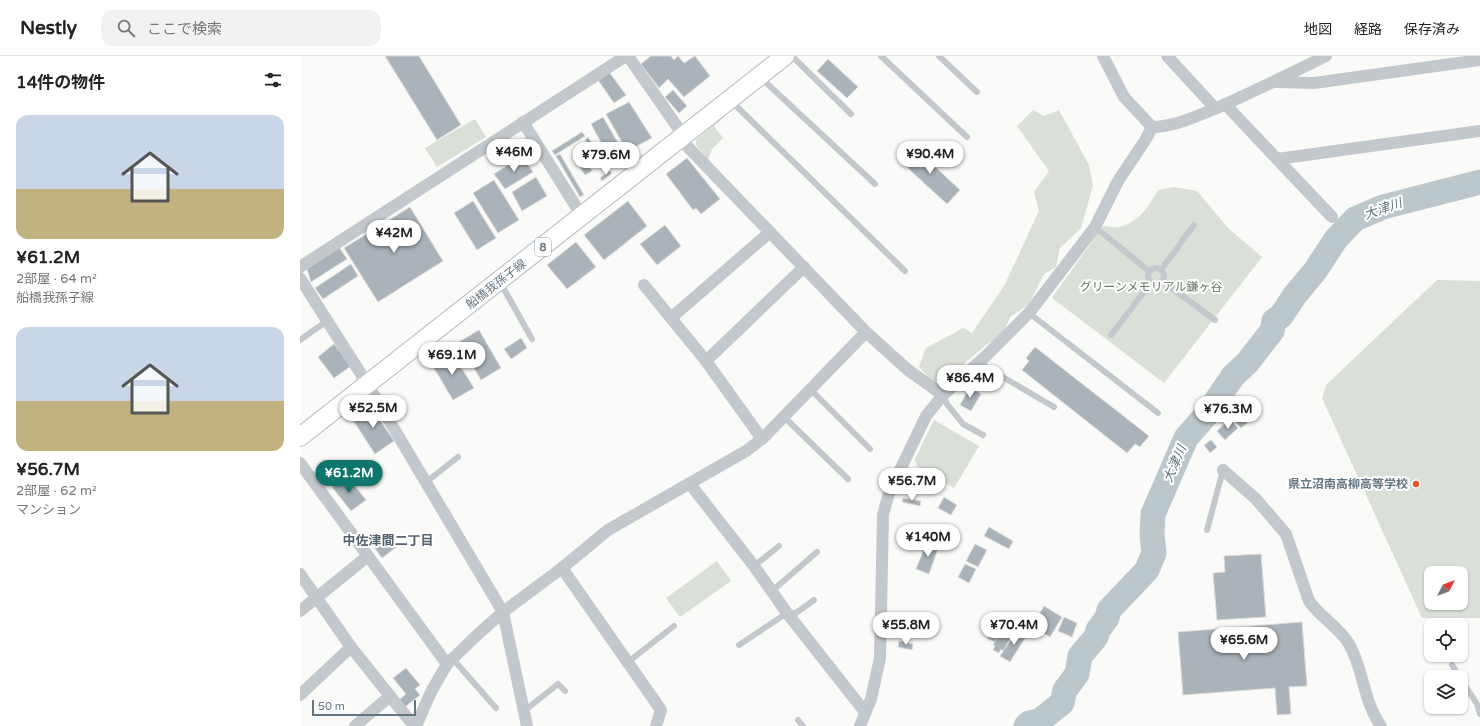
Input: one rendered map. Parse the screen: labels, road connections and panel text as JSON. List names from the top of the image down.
{
  "streets": {
    "main road": ["8", "船橋我孫子線"]
  },
  "districts": ["中佐津間二丁目"],
  "water": ["大津川"],
  "parks": ["グリーンメモリアル鎌ヶ谷"],
  "places": ["県立沼南高柳高等学校"],
  "scale_bar": "50 m",
  "north": "top right",
  "page": {
    "header": "Nestly",
    "search": "ここで検索",
    "nav": ["地図", "経路", "保存済み"],
    "heading": "14件の物件",
    "list": [
      {
        "name": "¥61.2M",
        "note": "2部屋 · 64 m² · 船橋我孫子線"
      },
      {
        "name": "¥56.7M",
        "note": "2部屋 · 62 m² · マンション"
      }
    ],
    "price": [
      "¥46M",
      "¥90.4M",
      "¥79.6M",
      "¥42M",
      "¥69.1M",
      "¥86.4M",
      "¥52.5M",
      "¥76.3M",
      "¥61.2M",
      "¥56.7M",
      "¥140M",
      "¥55.8M",
      "¥70.4M",
      "¥65.6M"
    ],
    "scale": "50 m"
  }
}
